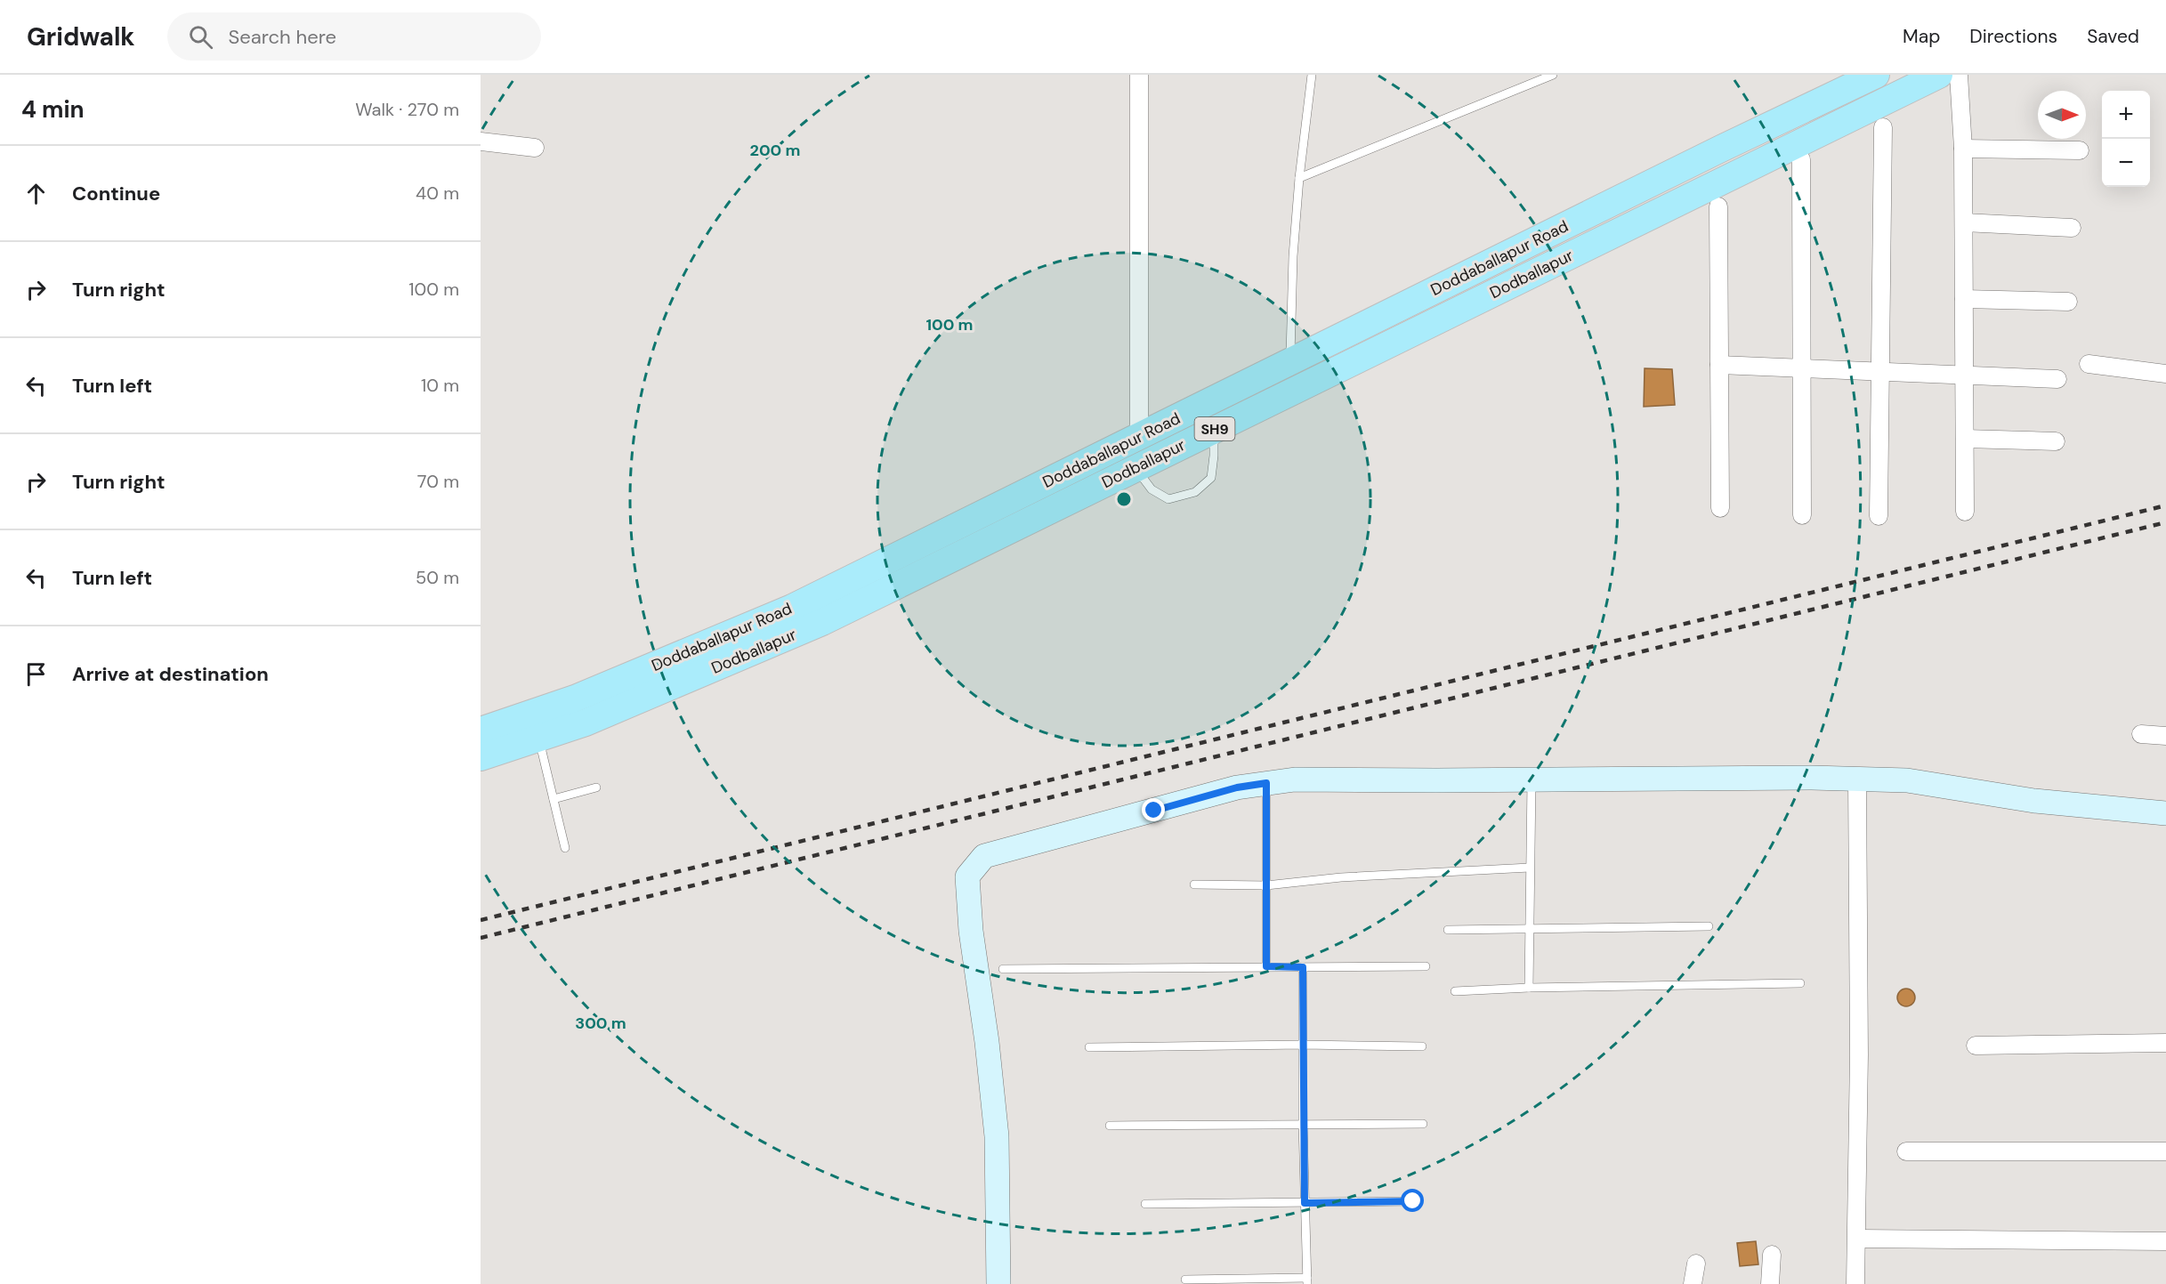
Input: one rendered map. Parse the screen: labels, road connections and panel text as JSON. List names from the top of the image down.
{
  "streets": {
    "main road": ["Doddaballapur Road", "Dodballapur", "SH9"]
  },
  "north": "right",
  "page": {
    "header": "Gridwalk",
    "search": "Search here",
    "nav": ["Map", "Directions", "Saved"],
    "heading": ["4 min", "Walk · 270 m"],
    "map_buttons": ["+", "−"],
    "list": [
      ["Continue", "40 m"],
      ["Turn right", "100 m"],
      ["Turn left", "10 m"],
      ["Turn right", "70 m"],
      ["Turn left", "50 m"],
      "Arrive at destination"
    ]
  },
  "rings": ["200 m", "100 m", "300 m"]
}
